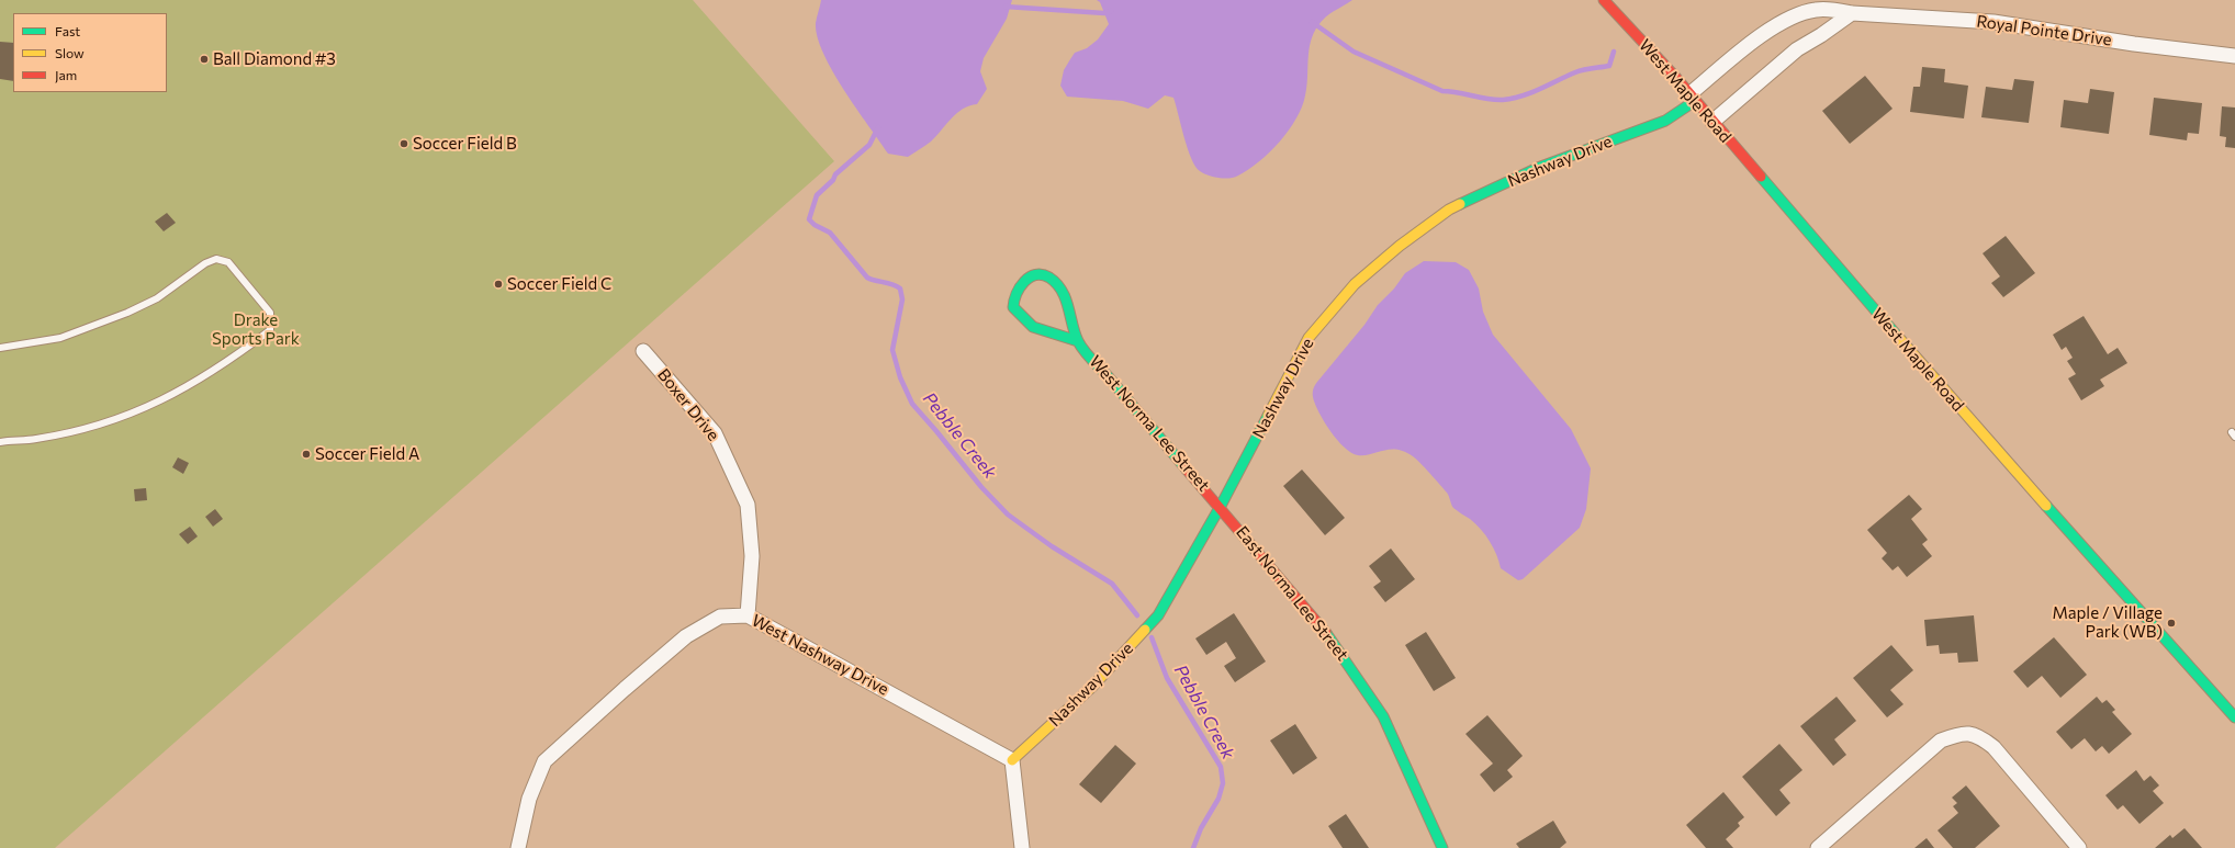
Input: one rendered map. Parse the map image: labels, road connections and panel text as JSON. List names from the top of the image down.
{
  "streets": {
    "street": [
      "Royal Pointe Drive",
      "West Maple Road",
      "Nashway Drive",
      "Boxer Drive",
      "West Norma Lee Street",
      "East Norma Lee Street",
      "West Nashway Drive"
    ]
  },
  "crossings": [
    ["Royal Pointe Drive", "West Maple Road"],
    ["Royal Pointe Drive", "Nashway Drive"],
    ["West Maple Road", "Nashway Drive"],
    ["Nashway Drive", "West Norma Lee Street"],
    ["Nashway Drive", "East Norma Lee Street"],
    ["Nashway Drive", "West Nashway Drive"],
    ["Boxer Drive", "West Nashway Drive"],
    ["West Norma Lee Street", "East Norma Lee Street"]
  ],
  "water": ["Pebble Creek"],
  "parks": ["Drake Sports Park"],
  "places": [
    "Ball Diamond #3",
    "Soccer Field B",
    "Soccer Field C",
    "Soccer Field A",
    "Maple / Village Park (WB)"
  ],
  "legend": ["Fast", "Slow", "Jam"]
}
